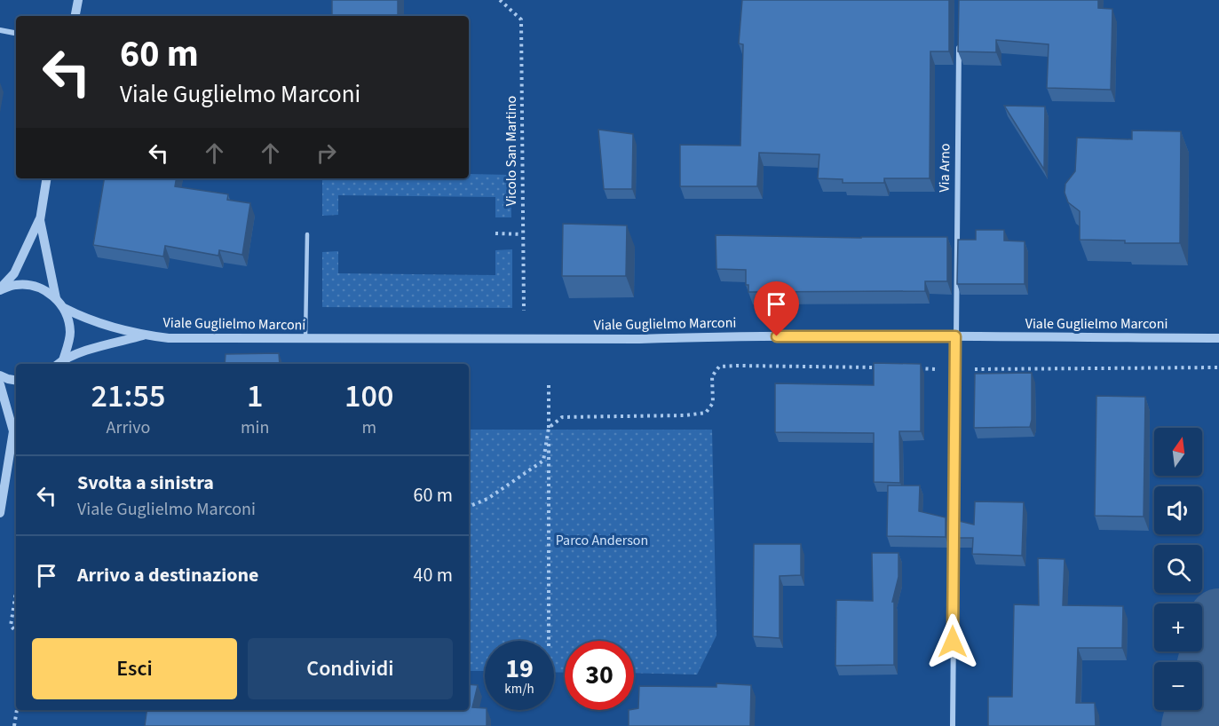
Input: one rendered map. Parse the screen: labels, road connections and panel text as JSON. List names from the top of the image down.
{
  "streets": {
    "street": ["Via Arno", "Viale Guglielmo Marconi"],
    "path": ["Vicolo San Martino"]
  },
  "crossings": [
    ["Via Arno", "Viale Guglielmo Marconi"]
  ],
  "parks": ["Parco Anderson"],
  "north": "top",
  "page": {
    "turn": ["60 m", "Viale Guglielmo Marconi"],
    "eta": [
      "21:55",
      "Arrivo",
      "1",
      "min",
      "100",
      "m"
    ],
    "map_buttons": ["+", "−"],
    "list": [
      {
        "name": "Svolta a sinistra",
        "note": "Viale Guglielmo Marconi",
        "value": "60 m"
      },
      {
        "name": "Arrivo a destinazione",
        "value": "40 m"
      }
    ],
    "buttons": ["Esci", "Condividi"],
    "speed": "19 km/h",
    "limit": "30"
  }
}
